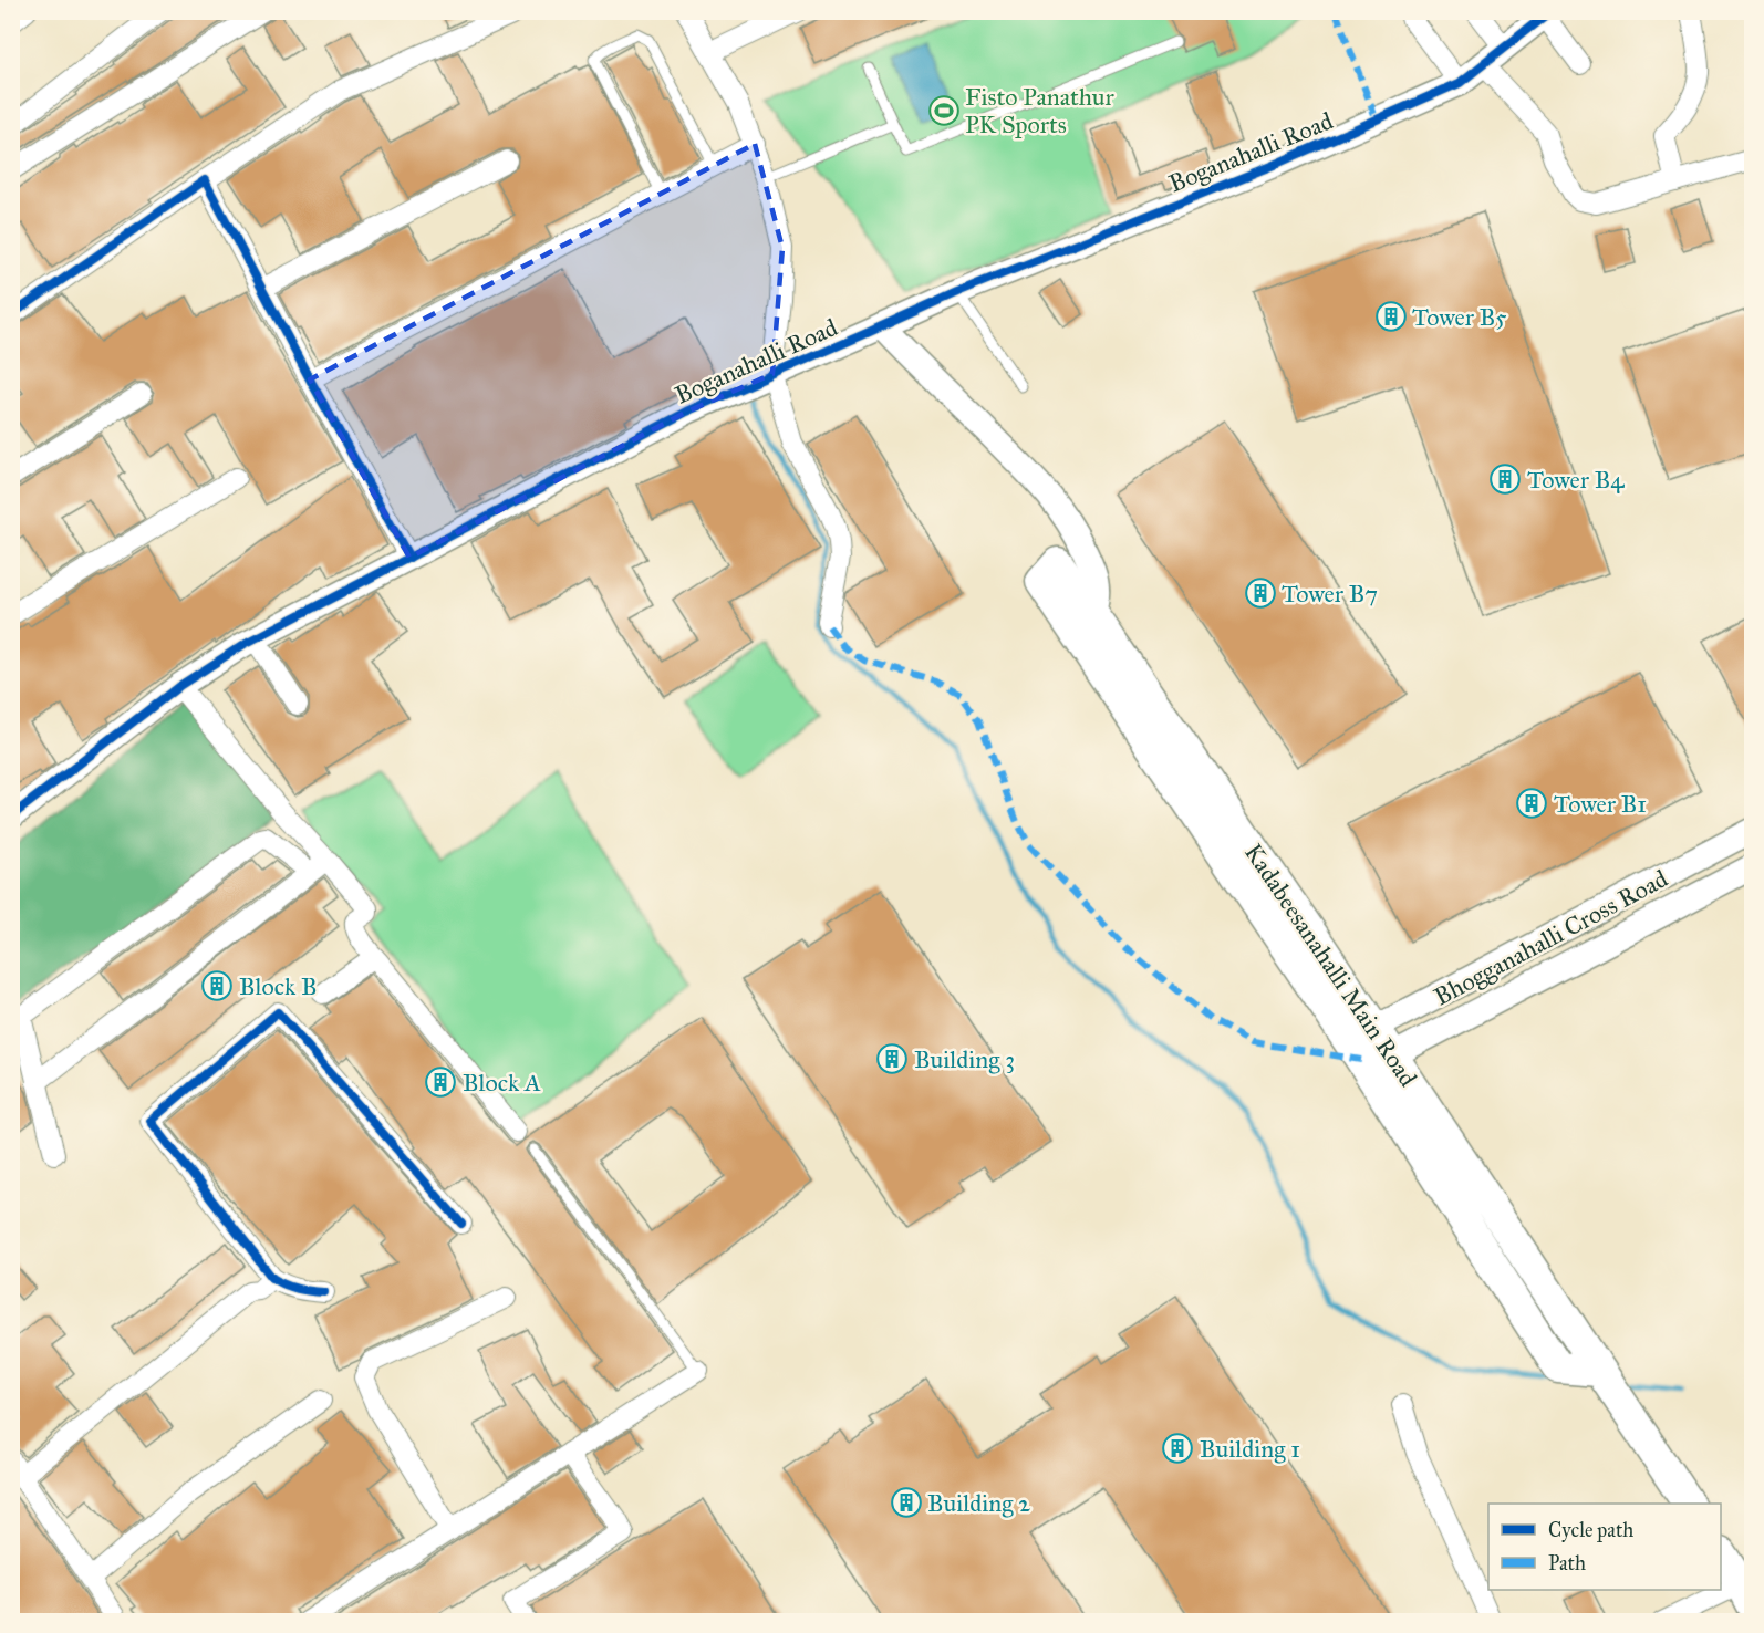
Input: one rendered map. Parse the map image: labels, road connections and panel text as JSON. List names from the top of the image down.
{
  "streets": {
    "main road": ["Kadabeesanahalli Main Road"],
    "street": ["Boganahalli Road", "Bhogganahalli Cross Road"]
  },
  "crossings": [
    ["Bhogganahalli Cross Road", "Kadabeesanahalli Main Road"]
  ],
  "places": {
    "sports": ["Fisto Panathur PK Sports"],
    "building": [
      "Tower B5",
      "Tower B4",
      "Tower B7",
      "Tower B1",
      "Block B",
      "Building 3",
      "Block A",
      "Building 1",
      "Building 2"
    ]
  },
  "legend": ["Cycle path", "Path"]
}
